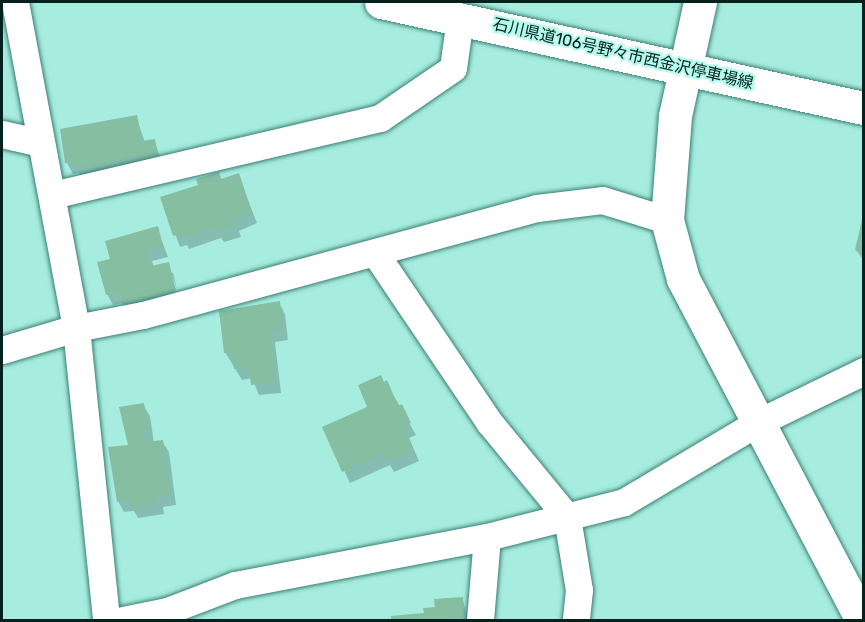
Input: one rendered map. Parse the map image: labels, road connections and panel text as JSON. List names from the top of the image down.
{
  "streets": {
    "street": ["石川県道106号野々市西金沢停車場線"]
  }
}
